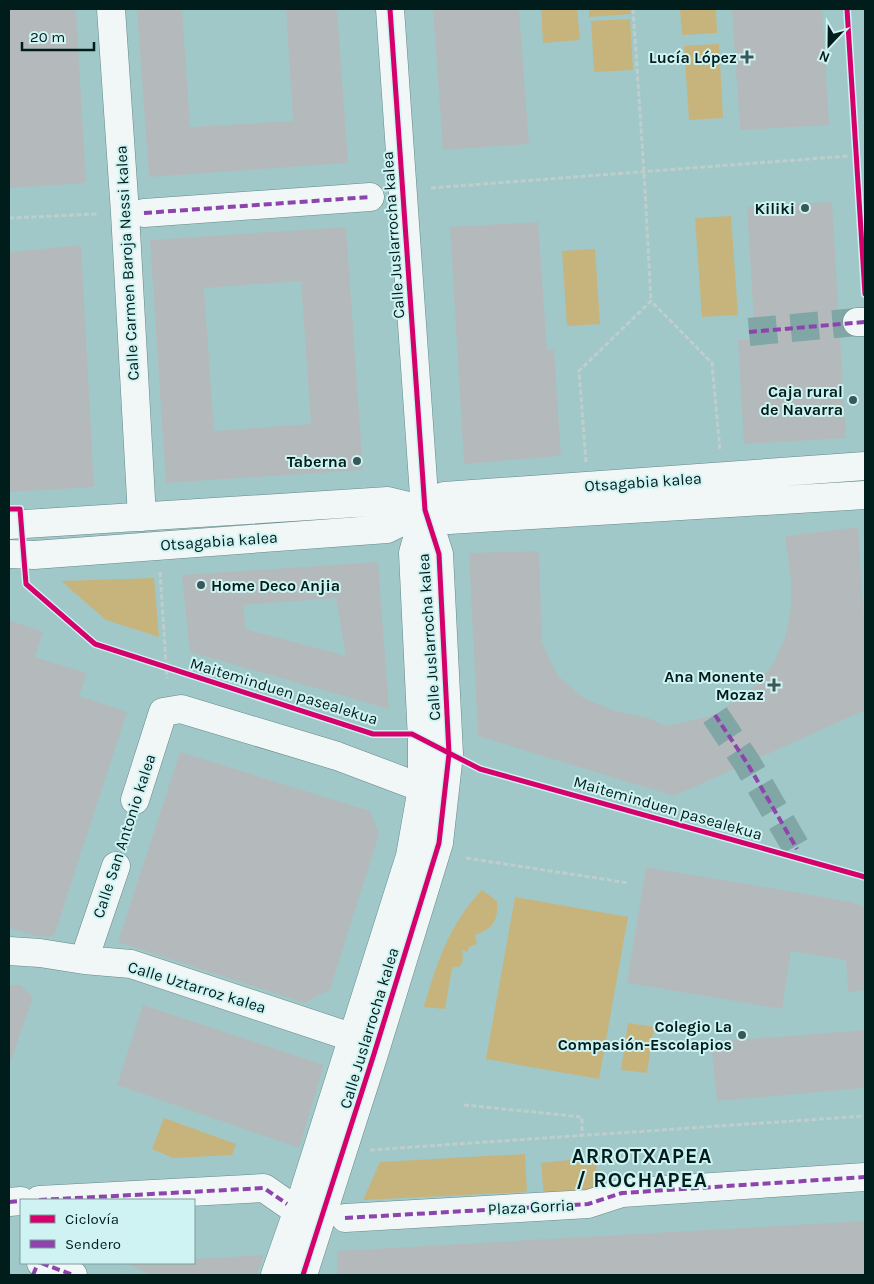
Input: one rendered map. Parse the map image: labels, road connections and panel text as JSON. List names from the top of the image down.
{
  "streets": {
    "street": [
      "Calle Juslarrocha kalea",
      "Calle Carmen Baroja Nessi kalea",
      "Otsagabia kalea",
      "Calle San Antonio kalea",
      "Calle Uztarroz kalea",
      "Plaza Gorria"
    ],
    "cycle path": ["Maiteminduen pasealekua"]
  },
  "crossings": [
    ["Calle Juslarrocha kalea", "Otsagabia kalea"],
    ["Calle Juslarrocha kalea", "Calle San Antonio kalea"],
    ["Calle Juslarrocha kalea", "Calle Uztarroz kalea"],
    ["Calle Carmen Baroja Nessi kalea", "Otsagabia kalea"],
    ["Calle San Antonio kalea", "Calle Uztarroz kalea"]
  ],
  "districts": ["ARROTXAPEA / ROCHAPEA"],
  "places": {
    "health": ["Lucía López", "Ana Monente Mozaz"],
    "other": [
      "Kiliki",
      "Caja rural de Navarra",
      "Taberna",
      "Home Deco Anjia",
      "Colegio La Compasión-Escolapios"
    ]
  },
  "legend": ["Ciclovía", "Sendero"],
  "scale_bar": "20 m",
  "north": "bottom"
}
